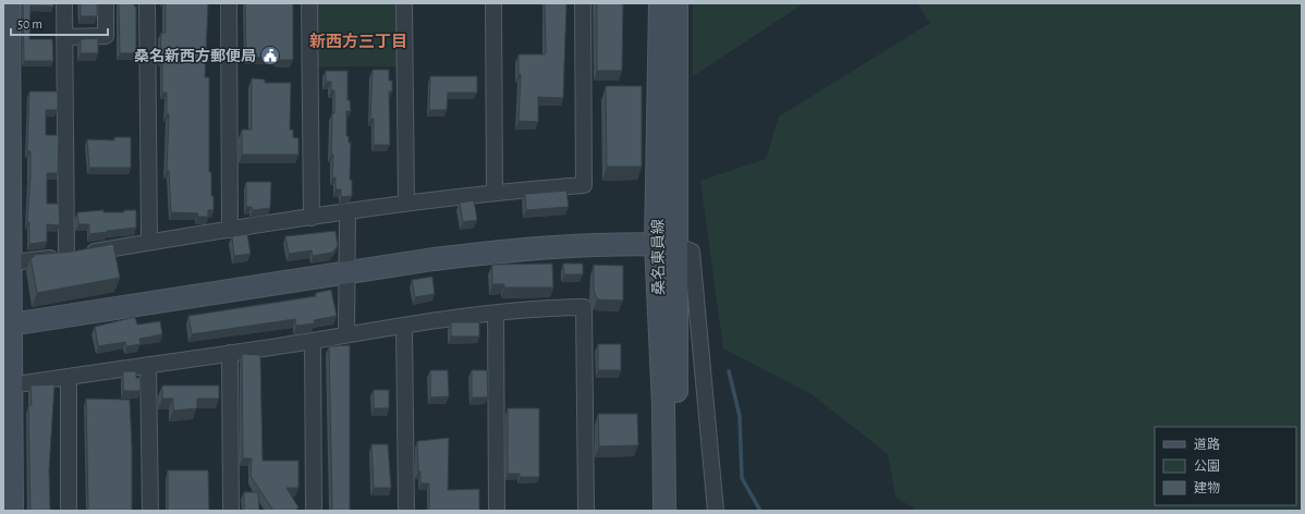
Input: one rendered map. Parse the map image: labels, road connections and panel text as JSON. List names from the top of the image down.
{
  "streets": {
    "street": ["桑名東員線"]
  },
  "districts": ["新西方三丁目"],
  "places": {
    "public building": ["桑名新西方郵便局"]
  },
  "legend": ["道路", "公園", "建物"],
  "scale_bar": "50 m"
}
